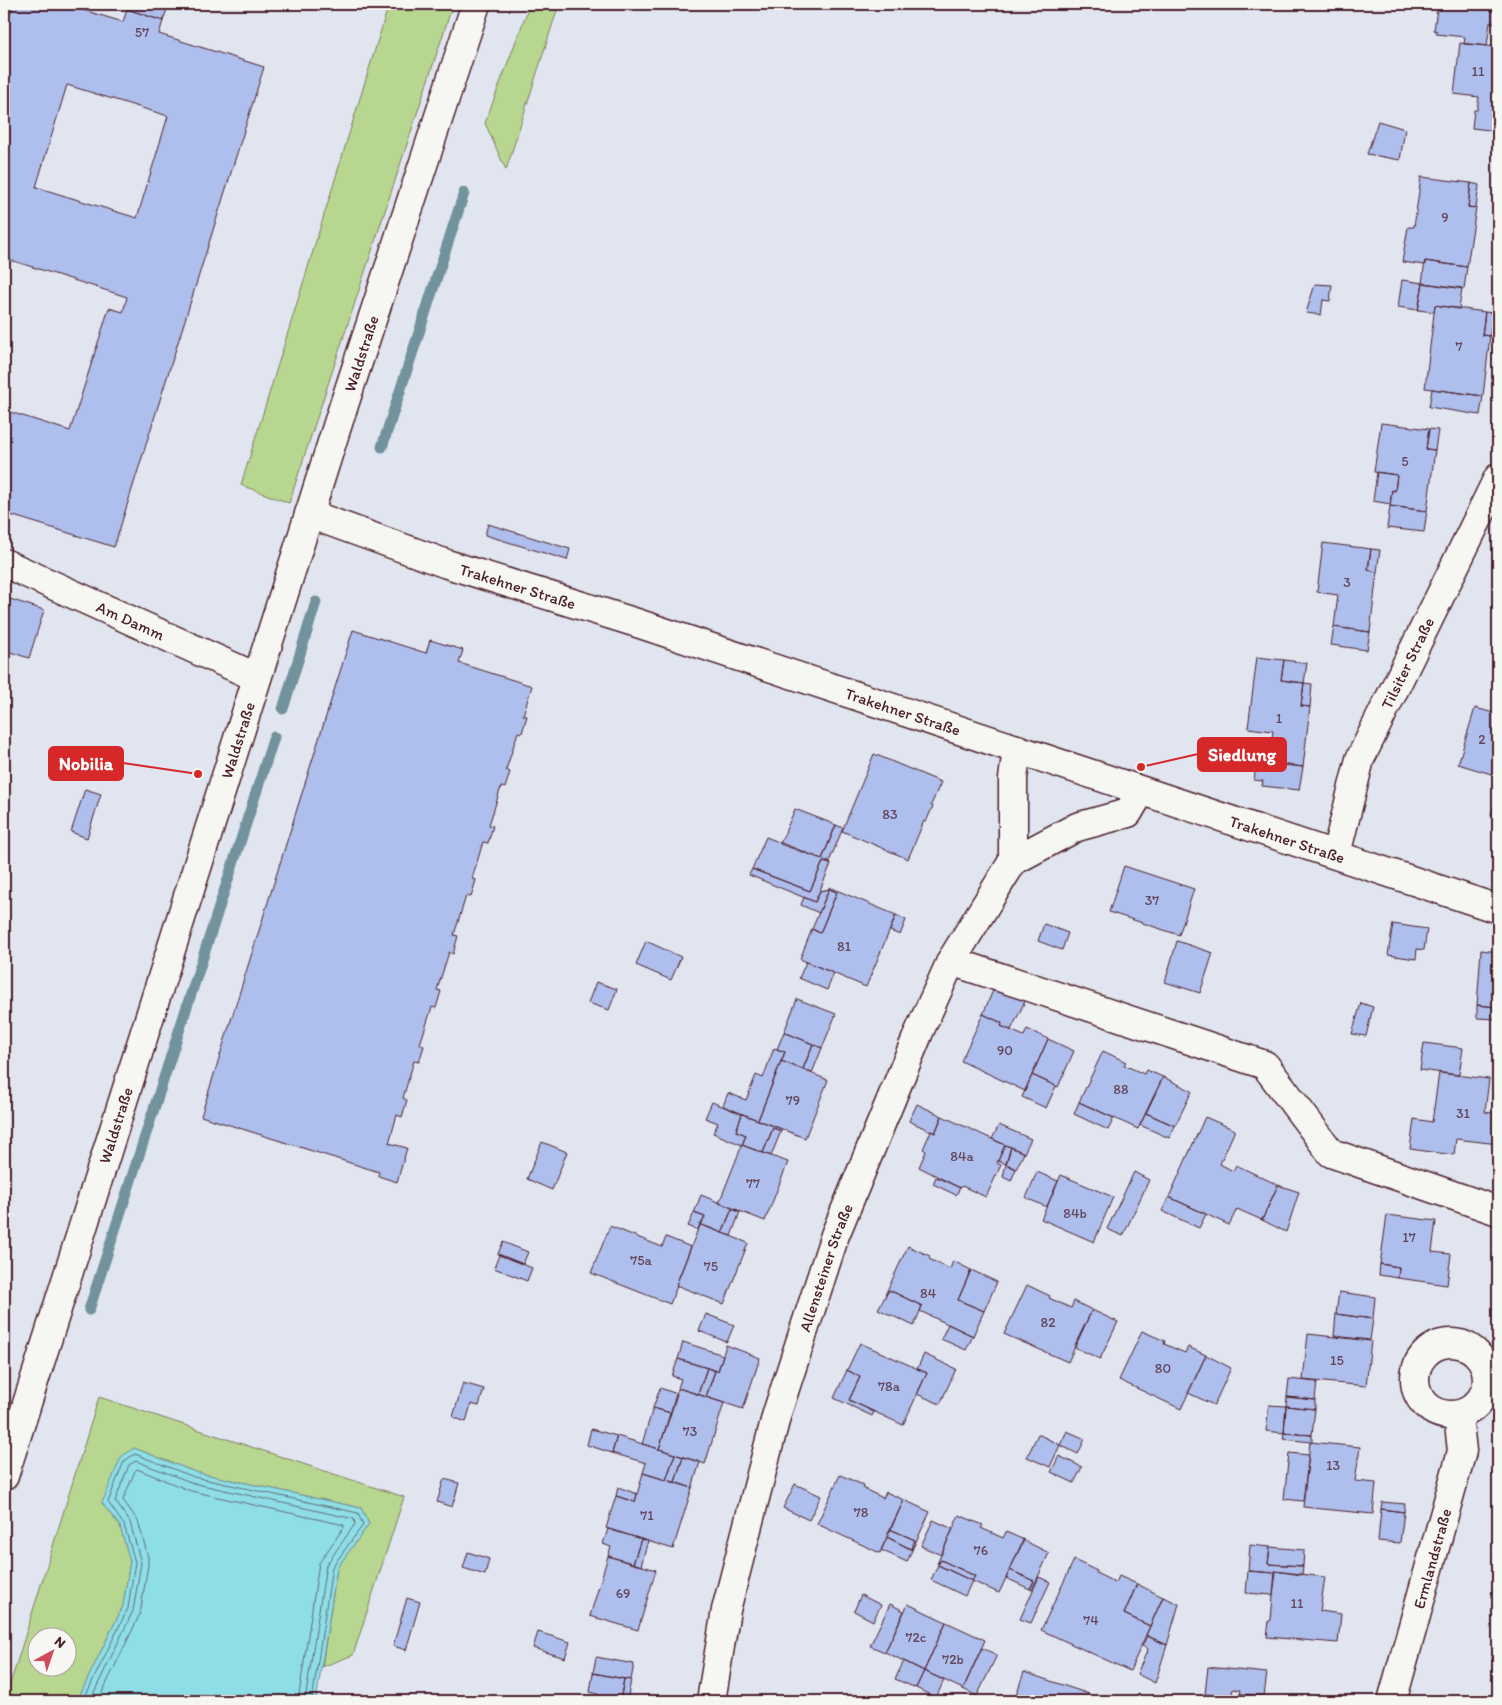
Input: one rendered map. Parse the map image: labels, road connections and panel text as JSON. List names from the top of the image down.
{
  "streets": {
    "street": [
      "Waldstraße",
      "Trakehner Straße",
      "Am Damm",
      "Tilsiter Straße",
      "Allensteiner Straße",
      "Ermlandstraße"
    ]
  },
  "crossings": [
    ["Waldstraße", "Trakehner Straße"],
    ["Waldstraße", "Am Damm"],
    ["Trakehner Straße", "Tilsiter Straße"]
  ],
  "places": ["Siedlung", "Nobilia"],
  "house_numbers": [
    "57",
    "11",
    "9",
    "7",
    "5",
    "3",
    "1",
    "2",
    "83",
    "37",
    "81",
    "90",
    "88",
    "79",
    "31",
    "84a",
    "77",
    "84b",
    "17",
    "75a",
    "75",
    "84",
    "82",
    "15",
    "80",
    "78a",
    "73",
    "13",
    "78",
    "71",
    "76",
    "69",
    "11",
    "74",
    "72c",
    "72b"
  ],
  "north": "top right"
}
